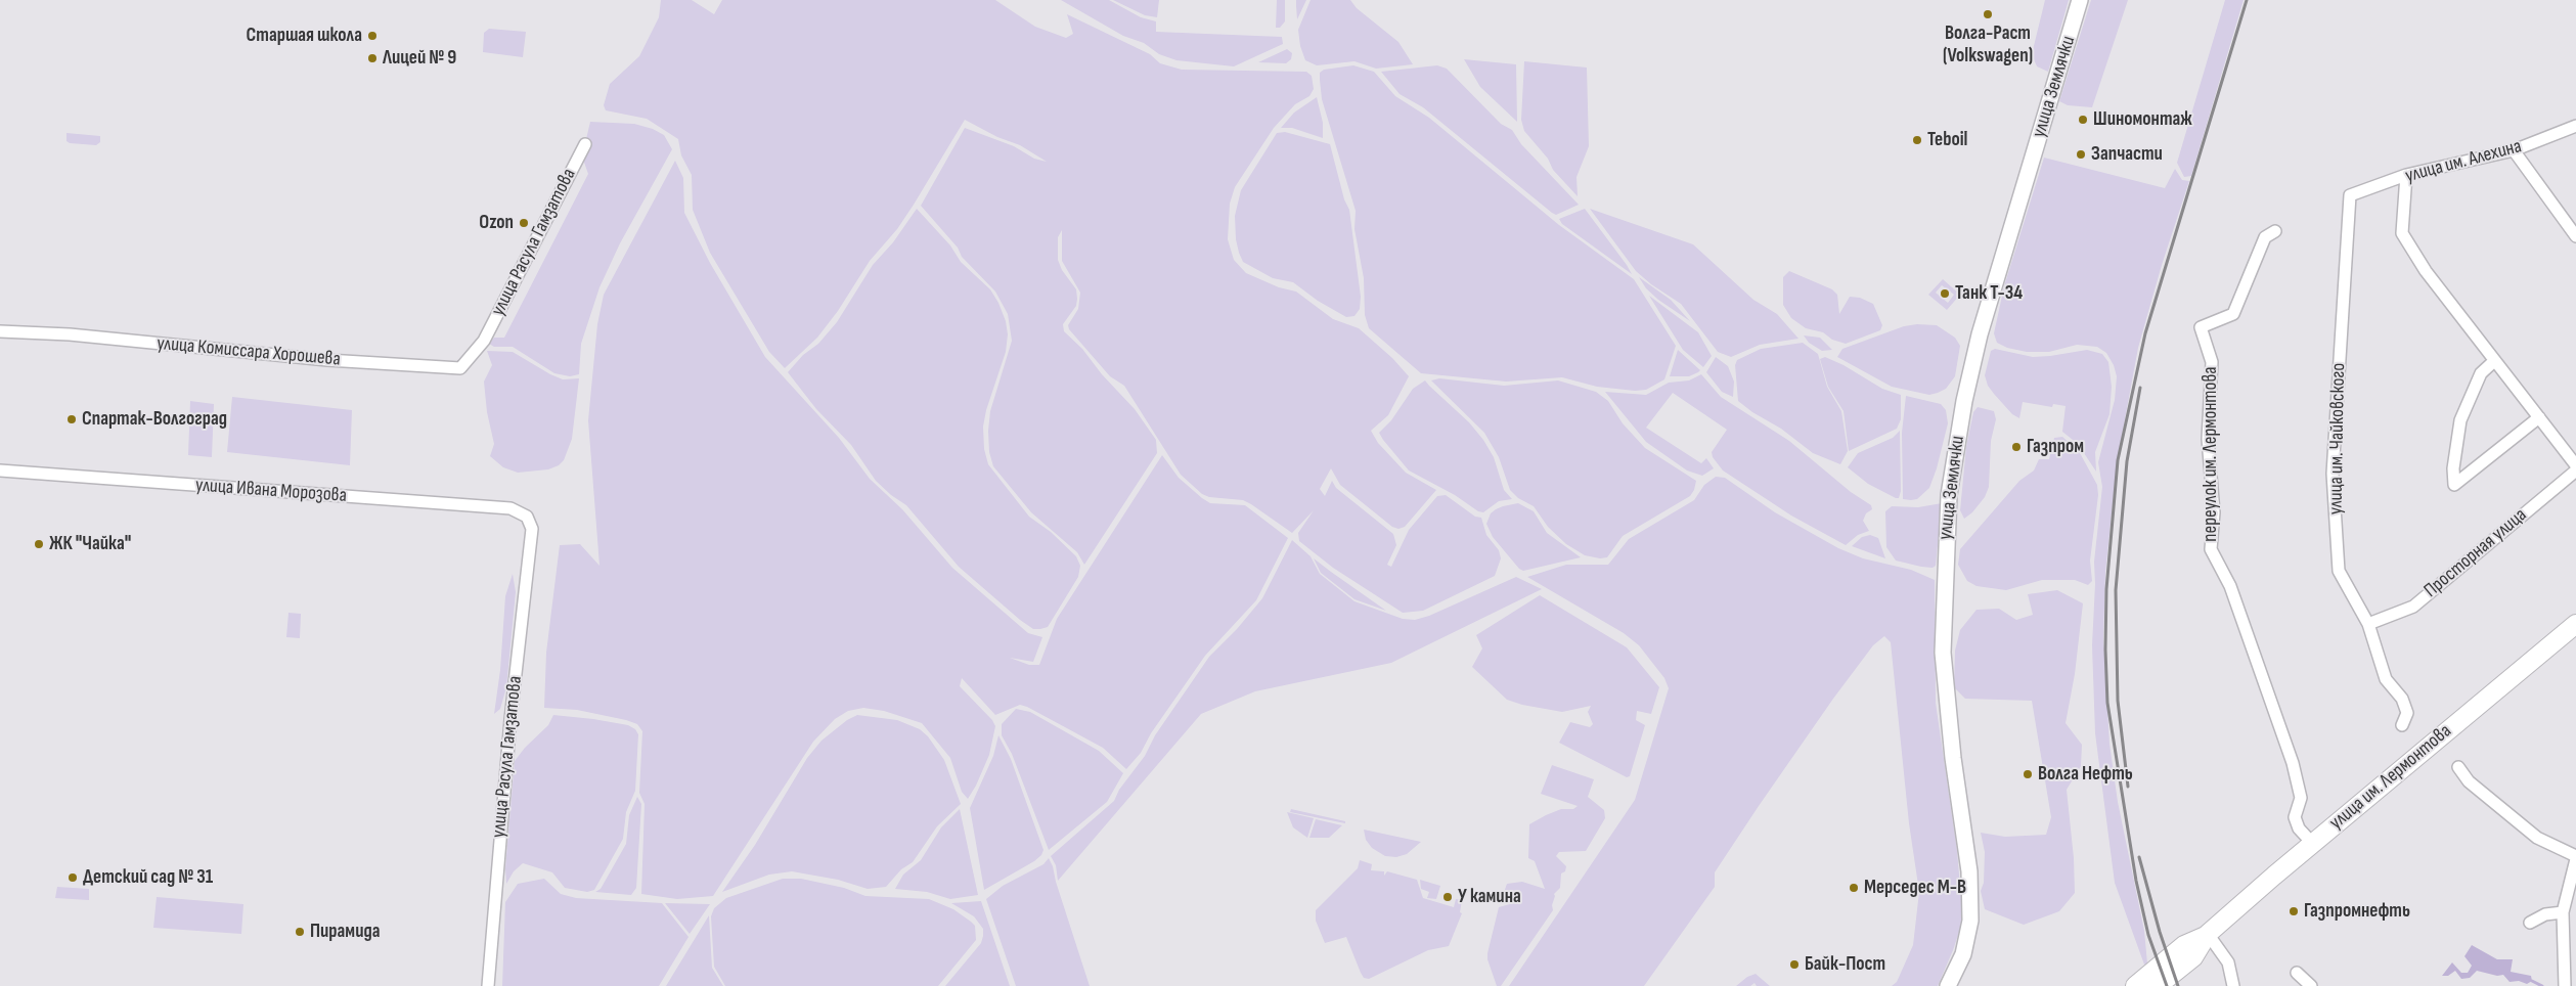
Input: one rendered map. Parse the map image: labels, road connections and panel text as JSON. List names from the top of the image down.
{
  "streets": {
    "highway": ["улица им. Лермонтова"],
    "main road": ["улица Землячки"],
    "street": [
      "улица им. Алехина",
      "улица Расула Гамзатова",
      "улица Комиссара Хорошева",
      "улица им. Чайковского",
      "переулок им. Лермонтова",
      "улица Ивана Морозова",
      "Просторная улица"
    ]
  },
  "crossings": [
    ["улица им. Алехина", "улица им. Чайковского"],
    ["улица Расула Гамзатова", "улица Комиссара Хорошева"],
    ["улица Расула Гамзатова", "улица Ивана Морозова"],
    ["улица им. Чайковского", "Просторная улица"],
    ["переулок им. Лермонтова", "улица им. Лермонтова"]
  ],
  "places": [
    "Волга-Раст (Volkswagen)",
    "Старшая школа",
    "Лицей № 9",
    "Шиномонтаж",
    "Teboil",
    "Запчасти",
    "Ozon",
    "Танк Т-34",
    "Спартак-Волгоград",
    "Газпром",
    "ЖК \"Чайка\"",
    "Волга Нефть",
    "Детский сад № 31",
    "Мерседес M-B",
    "У камина",
    "Газпромнефть",
    "Пирамида",
    "Байк-Пост"
  ]
}
